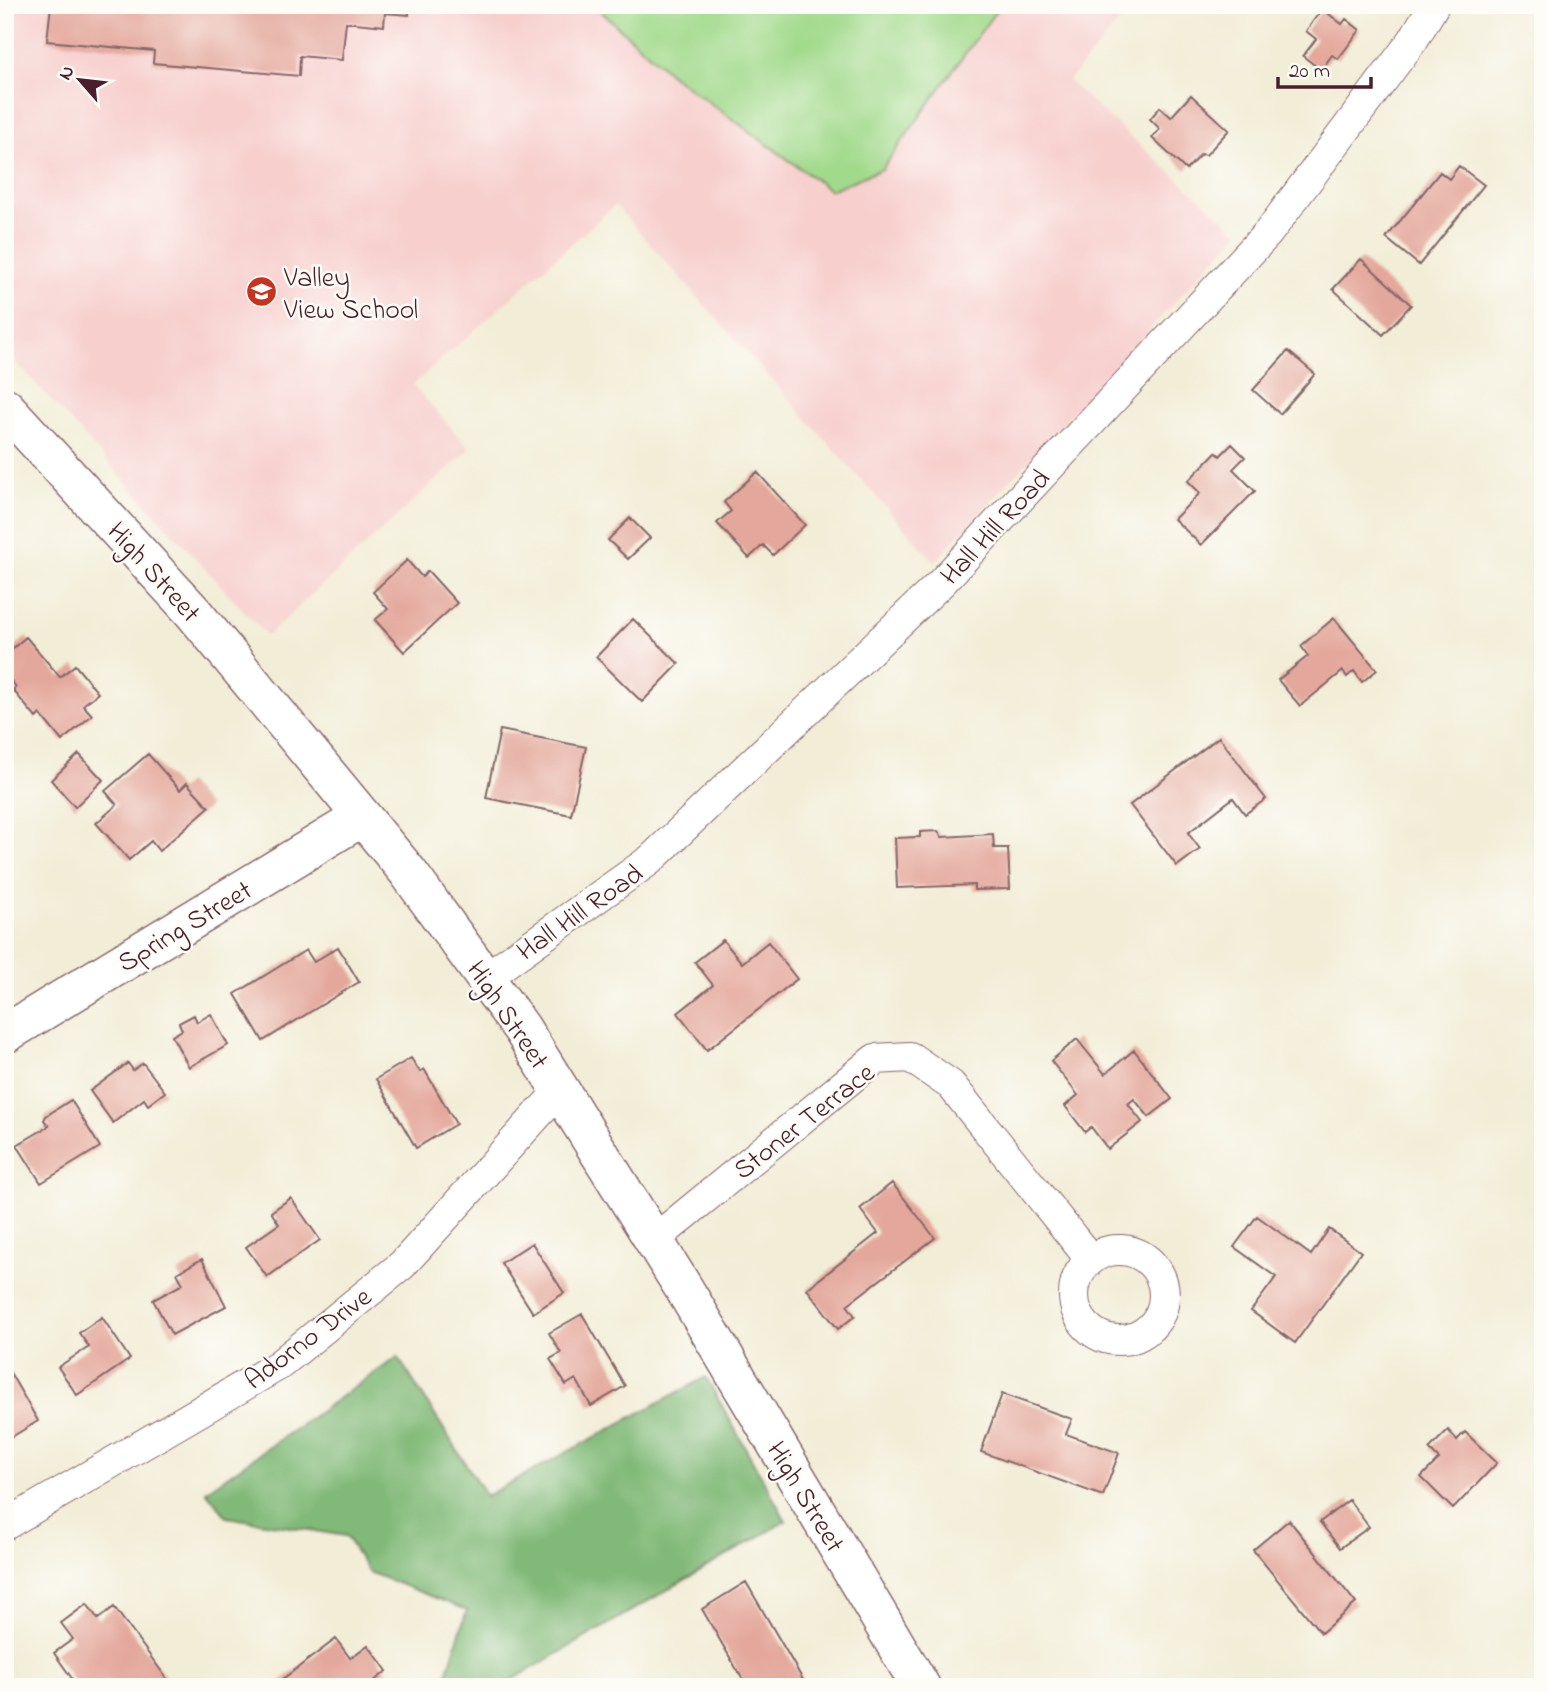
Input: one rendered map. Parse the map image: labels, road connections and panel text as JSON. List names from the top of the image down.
{
  "streets": {
    "street": [
      "Hall Hill Road",
      "High Street",
      "Spring Street",
      "Stoner Terrace",
      "Adorno Drive"
    ]
  },
  "crossings": [
    ["Hall Hill Road", "High Street"],
    ["High Street", "Spring Street"],
    ["High Street", "Stoner Terrace"],
    ["High Street", "Adorno Drive"]
  ],
  "places": {
    "school or university": ["Valley View School"]
  },
  "scale_bar": "20 m",
  "north": "top left"
}
